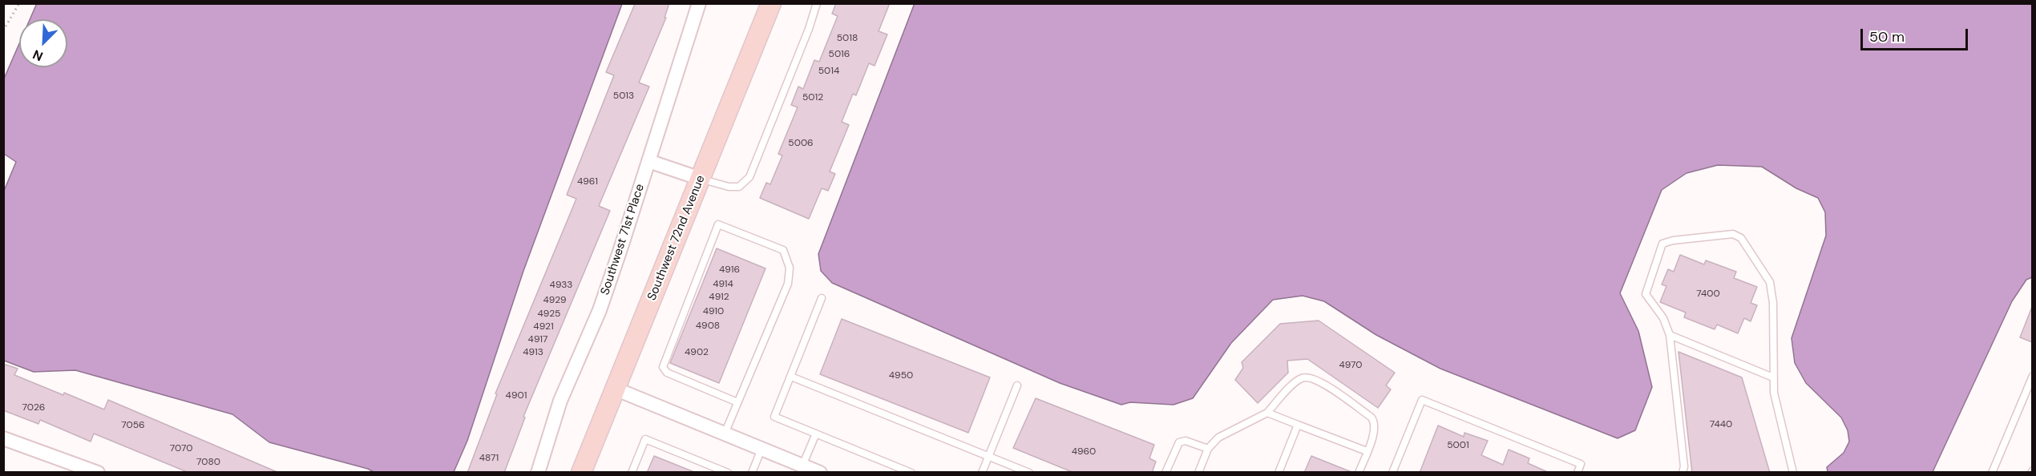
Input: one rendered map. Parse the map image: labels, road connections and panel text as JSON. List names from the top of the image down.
{
  "streets": {
    "street": ["Southwest 72nd Avenue", "Southwest 71st Place"]
  },
  "house_numbers": [
    "5018",
    "5016",
    "5014",
    "5013",
    "5012",
    "5006",
    "4961",
    "4916",
    "4914",
    "4933",
    "7400",
    "4912",
    "4929",
    "4910",
    "4925",
    "4908",
    "4921",
    "4917",
    "4913",
    "4902",
    "4970",
    "4950",
    "4901",
    "7026",
    "7440",
    "7056",
    "5001",
    "7070",
    "4960",
    "4871",
    "7080"
  ],
  "scale_bar": "50 m",
  "north": "bottom left"
}
